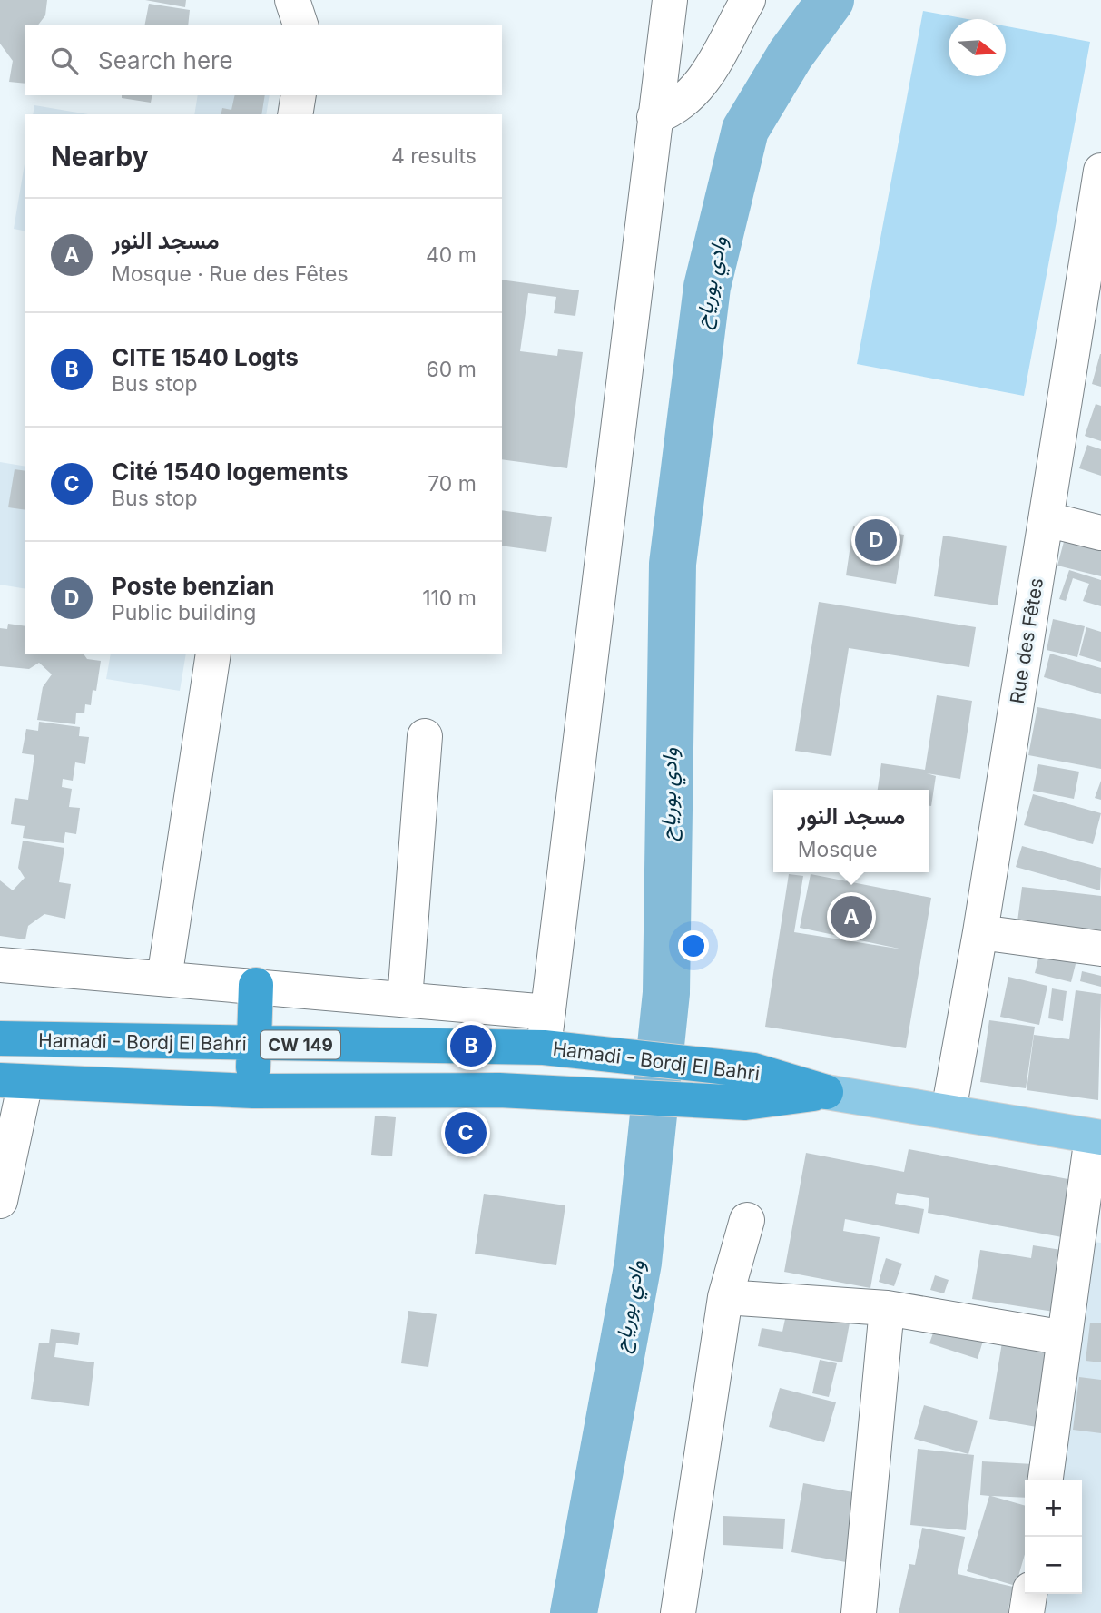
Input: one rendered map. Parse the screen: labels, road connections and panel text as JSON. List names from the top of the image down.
{
  "streets": {
    "highway": ["Hamadi - Bordj El Bahri", "CW 149"],
    "street": ["Rue des Fêtes"]
  },
  "crossings": [
    ["Rue des Fêtes", "CW 149"],
    ["Hamadi - Bordj El Bahri", "CW 149"]
  ],
  "water": ["وادي بورياح"],
  "north": "right",
  "page": {
    "search": "Search here",
    "heading": ["Nearby", "4 results"],
    "list": [
      {
        "mark": "A",
        "name": "مسجد النور",
        "note": "Mosque · Rue des Fêtes",
        "value": "40 m"
      },
      {
        "mark": "B",
        "name": "CITE 1540 Logts",
        "note": "Bus stop",
        "value": "60 m"
      },
      {
        "mark": "C",
        "name": "Cité 1540 logements",
        "note": "Bus stop",
        "value": "70 m"
      },
      {
        "mark": "D",
        "name": "Poste benzian",
        "note": "Public building",
        "value": "110 m"
      }
    ],
    "pins": [
      "D",
      "A",
      "B",
      "C"
    ],
    "popup": ["مسجد النور", "Mosque"],
    "map_buttons": ["+", "−"]
  }
}
